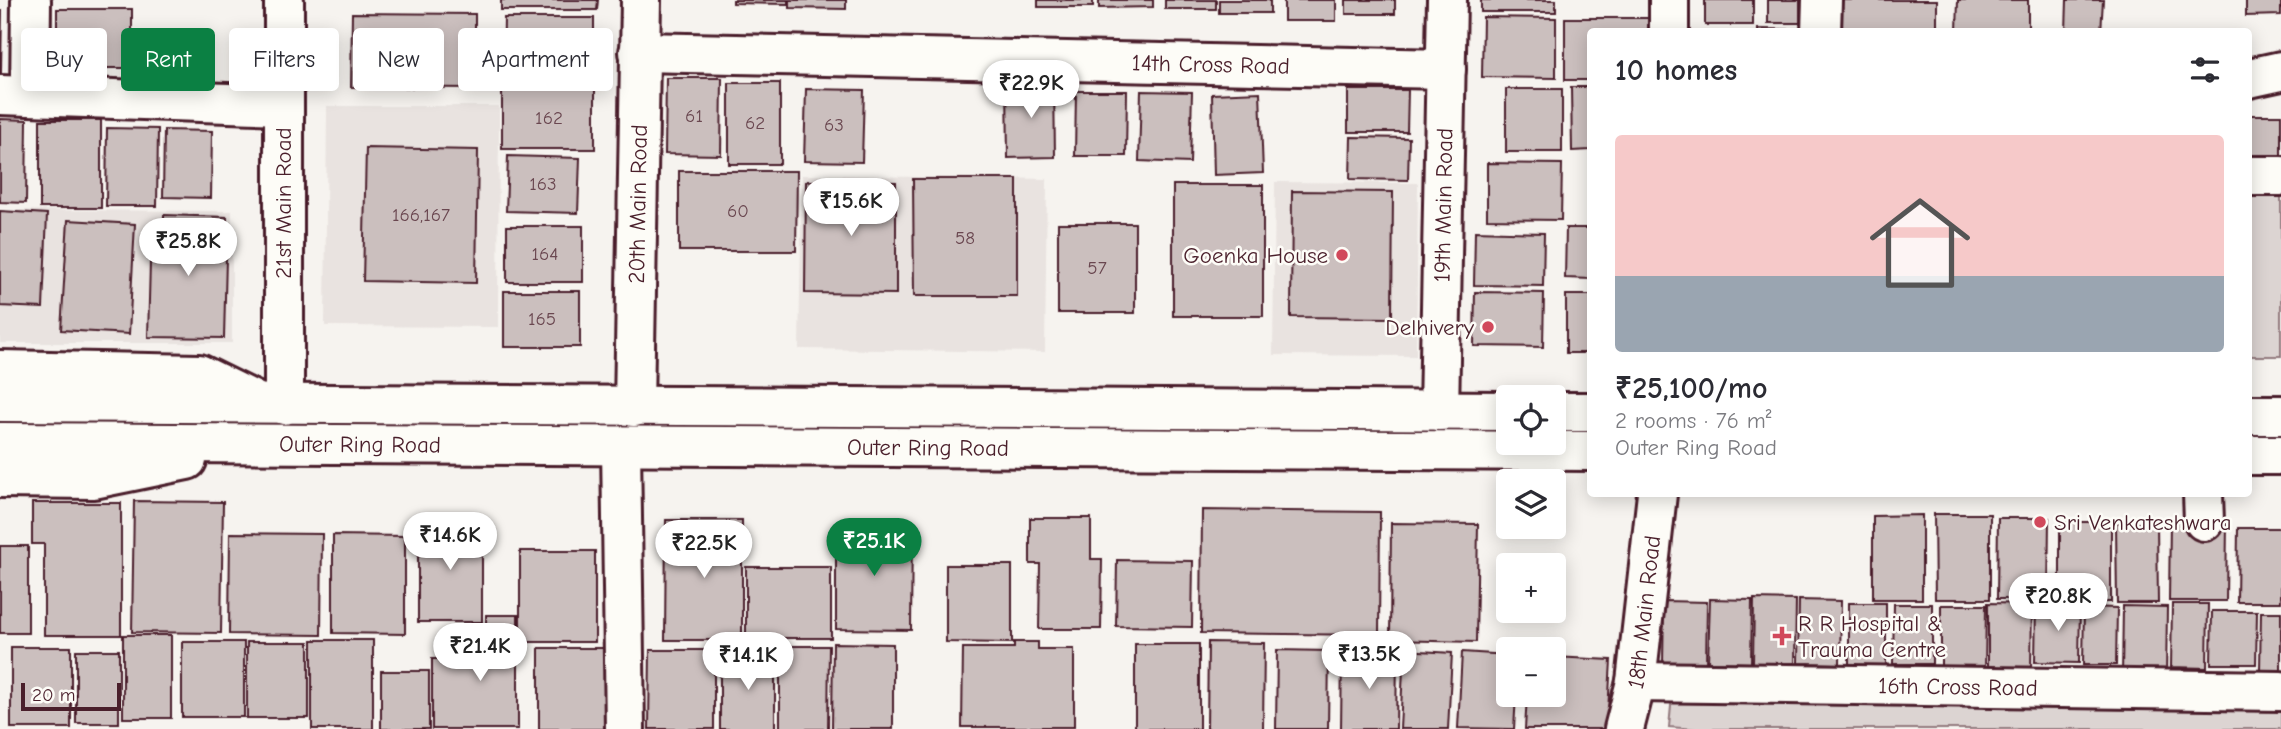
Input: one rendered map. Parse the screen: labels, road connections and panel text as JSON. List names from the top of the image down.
{
  "streets": {
    "main road": [
      "14th Cross Road",
      "21st Main Road",
      "20th Main Road",
      "19th Main Road",
      "Outer Ring Road",
      "18th Main Road",
      "16th Cross Road"
    ]
  },
  "crossings": [
    ["14th Cross Road", "20th Main Road"],
    ["14th Cross Road", "19th Main Road"],
    ["21st Main Road", "Outer Ring Road"],
    ["20th Main Road", "Outer Ring Road"],
    ["19th Main Road", "Outer Ring Road"],
    ["18th Main Road", "16th Cross Road"]
  ],
  "places": {
    "other": ["Goenka House", "Delhivery", "Sri Venkateshwara"],
    "health": ["R R Hospital & Trauma Centre"]
  },
  "house_numbers": [
    "61",
    "162",
    "62",
    "63",
    "163",
    "60",
    "166,167",
    "58",
    "164",
    "57",
    "165"
  ],
  "scale_bar": "20 m",
  "page": {
    "chip": [
      "Buy",
      "Rent",
      "Filters",
      "New",
      "Apartment"
    ],
    "heading": "10 homes",
    "price": [
      "₹22.9K",
      "₹15.6K",
      "₹25.8K",
      "₹14.6K",
      "₹25.1K",
      "₹22.5K",
      "₹20.8K",
      "₹21.4K",
      "₹13.5K",
      "₹14.1K"
    ],
    "list": [
      {
        "name": "₹25,100/mo",
        "note": "2 rooms · 76 m² · Outer Ring Road"
      }
    ],
    "map_buttons": ["+", "−"],
    "scale": "20 m"
  }
}
